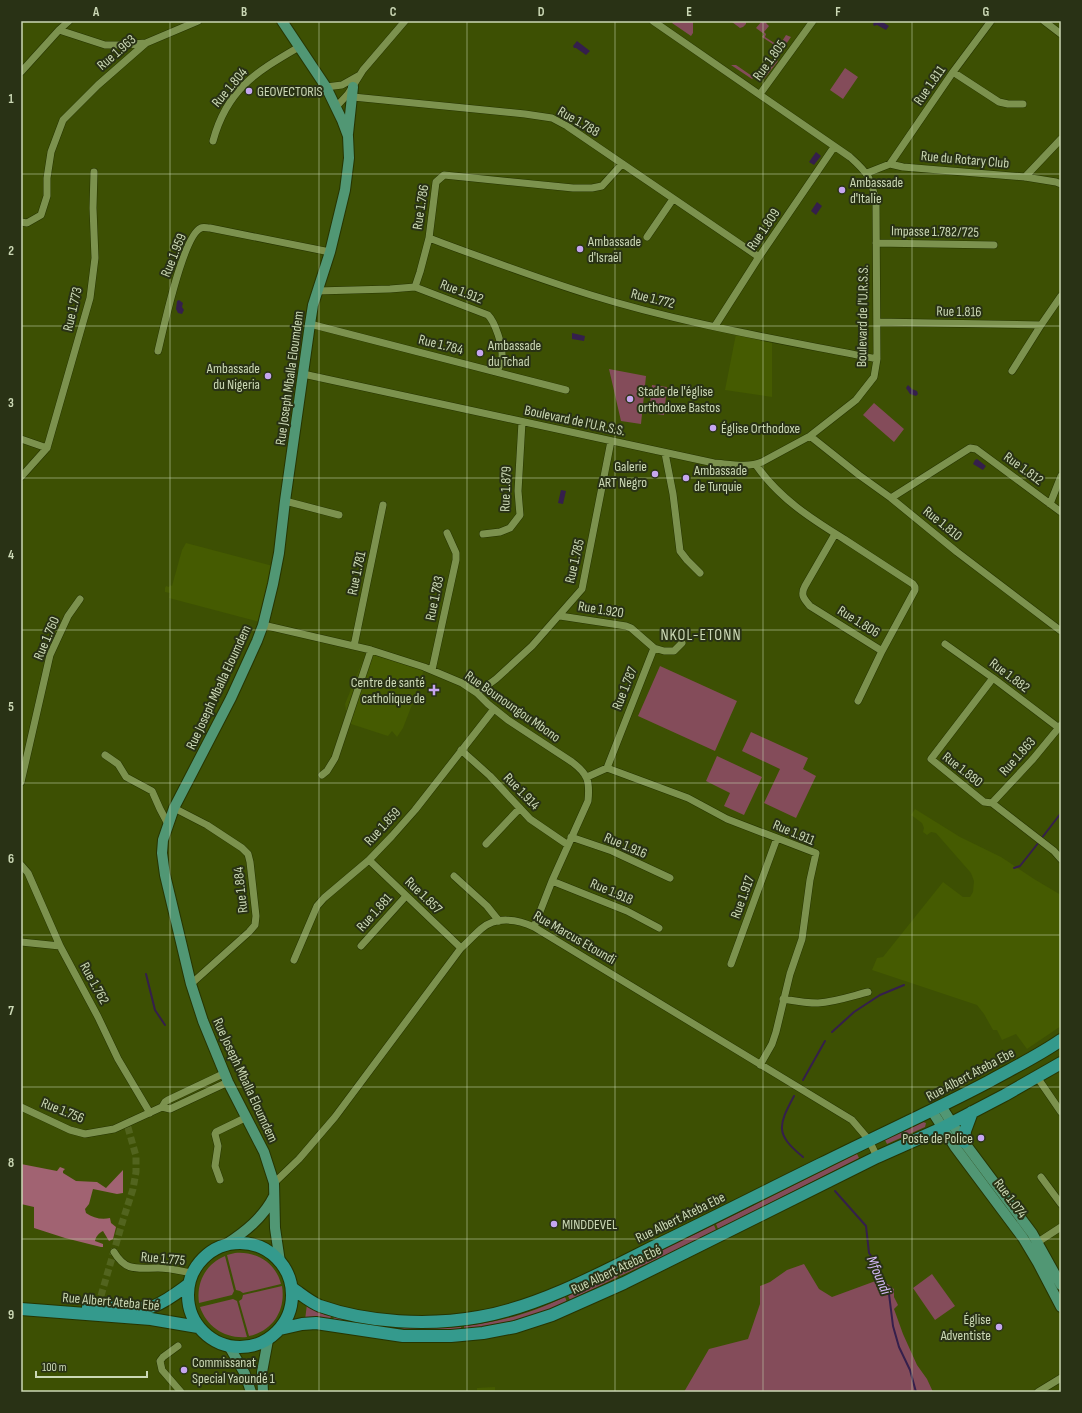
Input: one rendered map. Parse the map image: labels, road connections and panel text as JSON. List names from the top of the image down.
{
  "streets": {
    "highway": ["Rue Albert Ateba Ebe", "Rue Albert Ateba Ebé"],
    "main road": ["Rue Joseph Mballa Eloumdem", "Rue 1.074"],
    "street": [
      "Rue 1.963",
      "Rue 1.805",
      "Rue 1.811",
      "Rue 1.804",
      "Rue 1.788",
      "Rue du Rotary Club",
      "Rue 1.786",
      "Rue 1.809",
      "Impasse 1.782/725",
      "Rue 1.959",
      "Rue 1.912",
      "Rue 1.772",
      "Rue 1.773",
      "Rue 1.816",
      "Boulevard de l'U.R.S.S.",
      "Rue 1.784",
      "Rue 1.812",
      "Rue 1.879",
      "Rue 1.810",
      "Rue 1.785",
      "Rue 1.781",
      "Rue 1.783",
      "Rue 1.920",
      "Rue 1.806",
      "Rue 1.760",
      "Rue 1.882",
      "Rue 1.787",
      "Rue Bounoungou Mbono",
      "Rue 1.863",
      "Rue 1.880",
      "Rue 1.914",
      "Rue 1.859",
      "Rue 1.911",
      "Rue 1.916",
      "Rue 1.884",
      "Rue 1.918",
      "Rue 1.857",
      "Rue 1.917",
      "Rue 1.881",
      "Rue Marcus Etoundi",
      "Rue 1.762",
      "Rue 1.756",
      "Rue 1.775"
    ]
  },
  "crossings": [
    ["Rue 1.805", "Boulevard de l'U.R.S.S."],
    ["Rue 1.811", "Rue du Rotary Club"],
    ["Rue 1.804", "Rue Joseph Mballa Eloumdem"],
    ["Rue 1.788", "Rue 1.786"],
    ["Rue 1.788", "Rue 1.809"],
    ["Rue 1.786", "Rue 1.912"],
    ["Rue 1.786", "Rue 1.772"],
    ["Rue 1.809", "Rue 1.772"],
    ["Rue 1.809", "Boulevard de l'U.R.S.S."],
    ["Impasse 1.782/725", "Boulevard de l'U.R.S.S."],
    ["Rue 1.959", "Rue Joseph Mballa Eloumdem"],
    ["Rue 1.912", "Rue 1.784"],
    ["Rue 1.772", "Boulevard de l'U.R.S.S."],
    ["Rue 1.816", "Boulevard de l'U.R.S.S."],
    ["Boulevard de l'U.R.S.S.", "Rue Joseph Mballa Eloumdem"],
    ["Boulevard de l'U.R.S.S.", "Rue 1.879"],
    ["Boulevard de l'U.R.S.S.", "Rue 1.810"],
    ["Boulevard de l'U.R.S.S.", "Rue 1.785"],
    ["Boulevard de l'U.R.S.S.", "Rue 1.806"],
    ["Rue 1.784", "Rue Joseph Mballa Eloumdem"],
    ["Rue Joseph Mballa Eloumdem", "Rue Bounoungou Mbono"],
    ["Rue Joseph Mballa Eloumdem", "Rue 1.884"],
    ["Rue Joseph Mballa Eloumdem", "Rue Marcus Etoundi"],
    ["Rue Joseph Mballa Eloumdem", "Rue Albert Ateba Ebe"],
    ["Rue Joseph Mballa Eloumdem", "Rue 1.756"],
    ["Rue Joseph Mballa Eloumdem", "Rue 1.775"],
    ["Rue Joseph Mballa Eloumdem", "Rue Albert Ateba Ebé"],
    ["Rue 1.812", "Rue 1.810"],
    ["Rue 1.785", "Rue 1.920"],
    ["Rue 1.785", "Rue Bounoungou Mbono"],
    ["Rue 1.781", "Rue Bounoungou Mbono"],
    ["Rue 1.783", "Rue Bounoungou Mbono"],
    ["Rue 1.920", "Rue 1.787"],
    ["Rue 1.882", "Rue 1.863"],
    ["Rue 1.882", "Rue 1.880"],
    ["Rue 1.787", "Rue 1.911"],
    ["Rue Bounoungou Mbono", "Rue 1.859"],
    ["Rue 1.863", "Rue 1.880"],
    ["Rue 1.914", "Rue 1.859"],
    ["Rue 1.859", "Rue 1.857"],
    ["Rue 1.911", "Rue 1.917"],
    ["Rue 1.911", "Rue Marcus Etoundi"],
    ["Rue 1.857", "Rue 1.881"],
    ["Rue 1.857", "Rue Marcus Etoundi"],
    ["Rue Marcus Etoundi", "Rue Albert Ateba Ebe"],
    ["Rue Marcus Etoundi", "Rue Albert Ateba Ebé"],
    ["Rue 1.762", "Rue 1.756"],
    ["Rue Albert Ateba Ebe", "Rue 1.074"],
    ["Rue Albert Ateba Ebe", "Rue 1.775"],
    ["Rue Albert Ateba Ebe", "Rue Albert Ateba Ebé"],
    ["Rue 1.074", "Rue Albert Ateba Ebé"],
    ["Rue 1.775", "Rue Albert Ateba Ebé"]
  ],
  "districts": ["NKOL-ETONN"],
  "water": ["Mfoundi"],
  "places": {
    "other": [
      "GEOVECTORIS",
      "Ambassade d'Italie",
      "Ambassade d'Israël",
      "Ambassade du Tchad",
      "Ambassade du Nigeria",
      "Stade de l'église orthodoxe Bastos",
      "Église Orthodoxe",
      "Galerie ART Negro",
      "Ambassade de Turquie",
      "Poste de Police",
      "MINDDEVEL",
      "Église Adventiste",
      "Commissanat Special Yaoundé 1"
    ],
    "health": ["Centre de santé catholique de"]
  },
  "scale_bar": "100 m",
  "grid": {
    "columns": [
      "A",
      "B",
      "C",
      "D",
      "E",
      "F",
      "G"
    ],
    "rows": [
      "1",
      "2",
      "3",
      "4",
      "5",
      "6",
      "7",
      "8",
      "9"
    ]
  }
}
